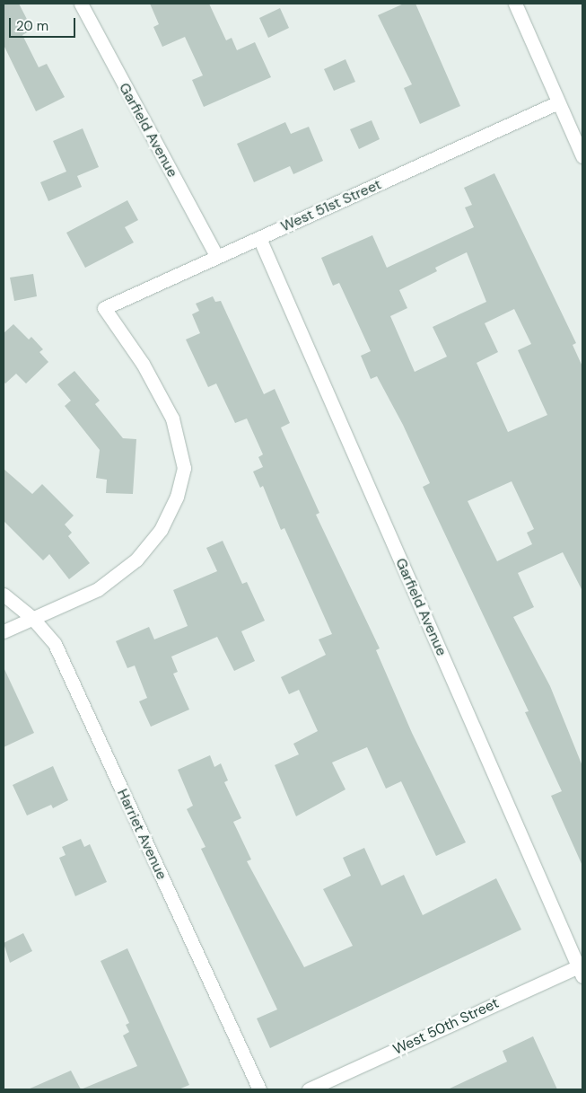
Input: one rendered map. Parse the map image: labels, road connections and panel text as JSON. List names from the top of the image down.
{
  "streets": {
    "street": [
      "Garfield Avenue",
      "West 51st Street",
      "Harriet Avenue",
      "West 50th Street"
    ]
  },
  "crossings": [
    ["Garfield Avenue", "West 51st Street"],
    ["Garfield Avenue", "West 50th Street"],
    ["West 51st Street", "Harriet Avenue"]
  ],
  "scale_bar": "20 m"
}
